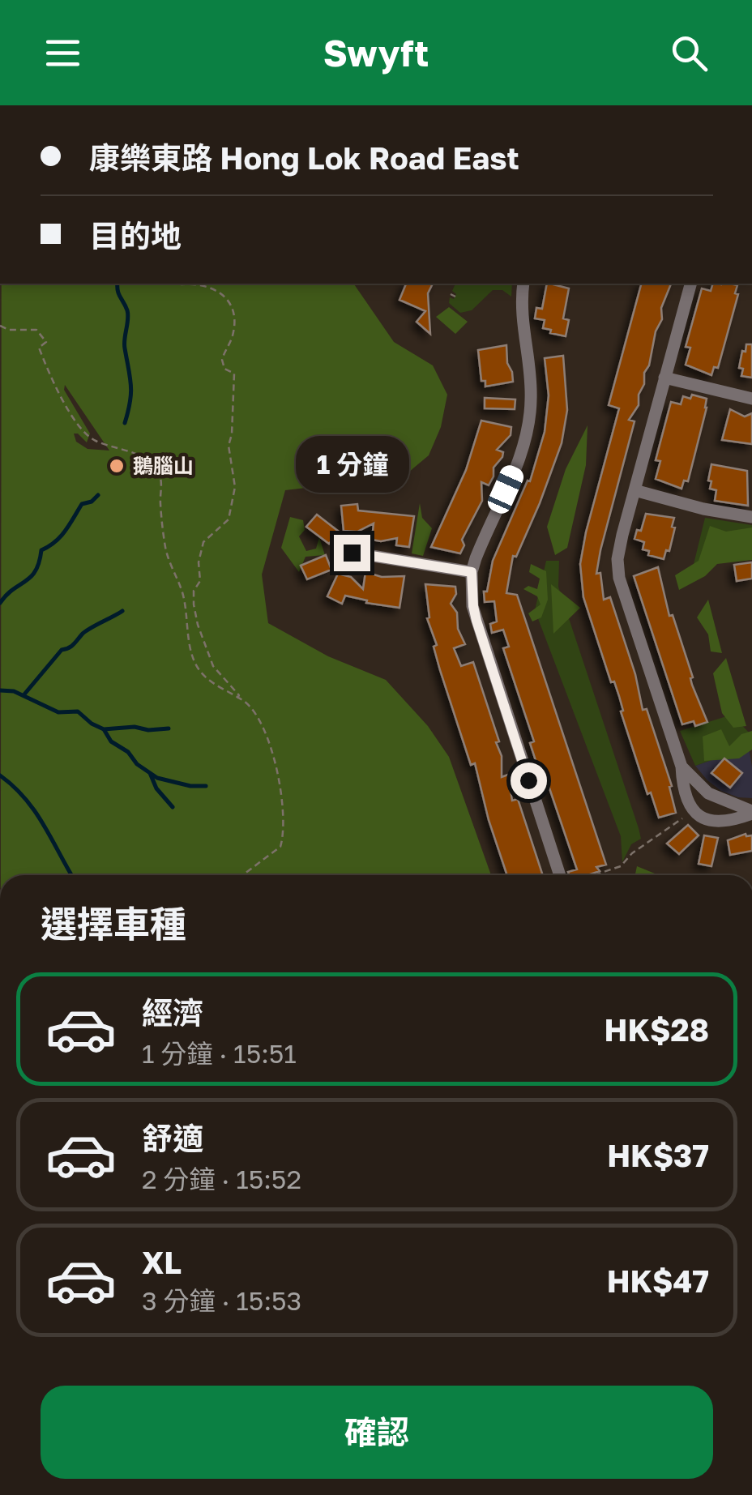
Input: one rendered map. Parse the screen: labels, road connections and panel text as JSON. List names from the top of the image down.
{
  "places": ["鵝腦山"],
  "page": {
    "header": "Swyft",
    "banner": ["康樂東路 Hong Lok Road East", "目的地"],
    "bubble": "1 分鐘",
    "heading": "選擇車種",
    "list": [
      {
        "name": "經濟",
        "note": "1 分鐘 · 15:51",
        "value": "HK$28"
      },
      {
        "name": "舒適",
        "note": "2 分鐘 · 15:52",
        "value": "HK$37"
      },
      {
        "name": "XL",
        "note": "3 分鐘 · 15:53",
        "value": "HK$47"
      }
    ],
    "buttons": "確認"
  }
}
